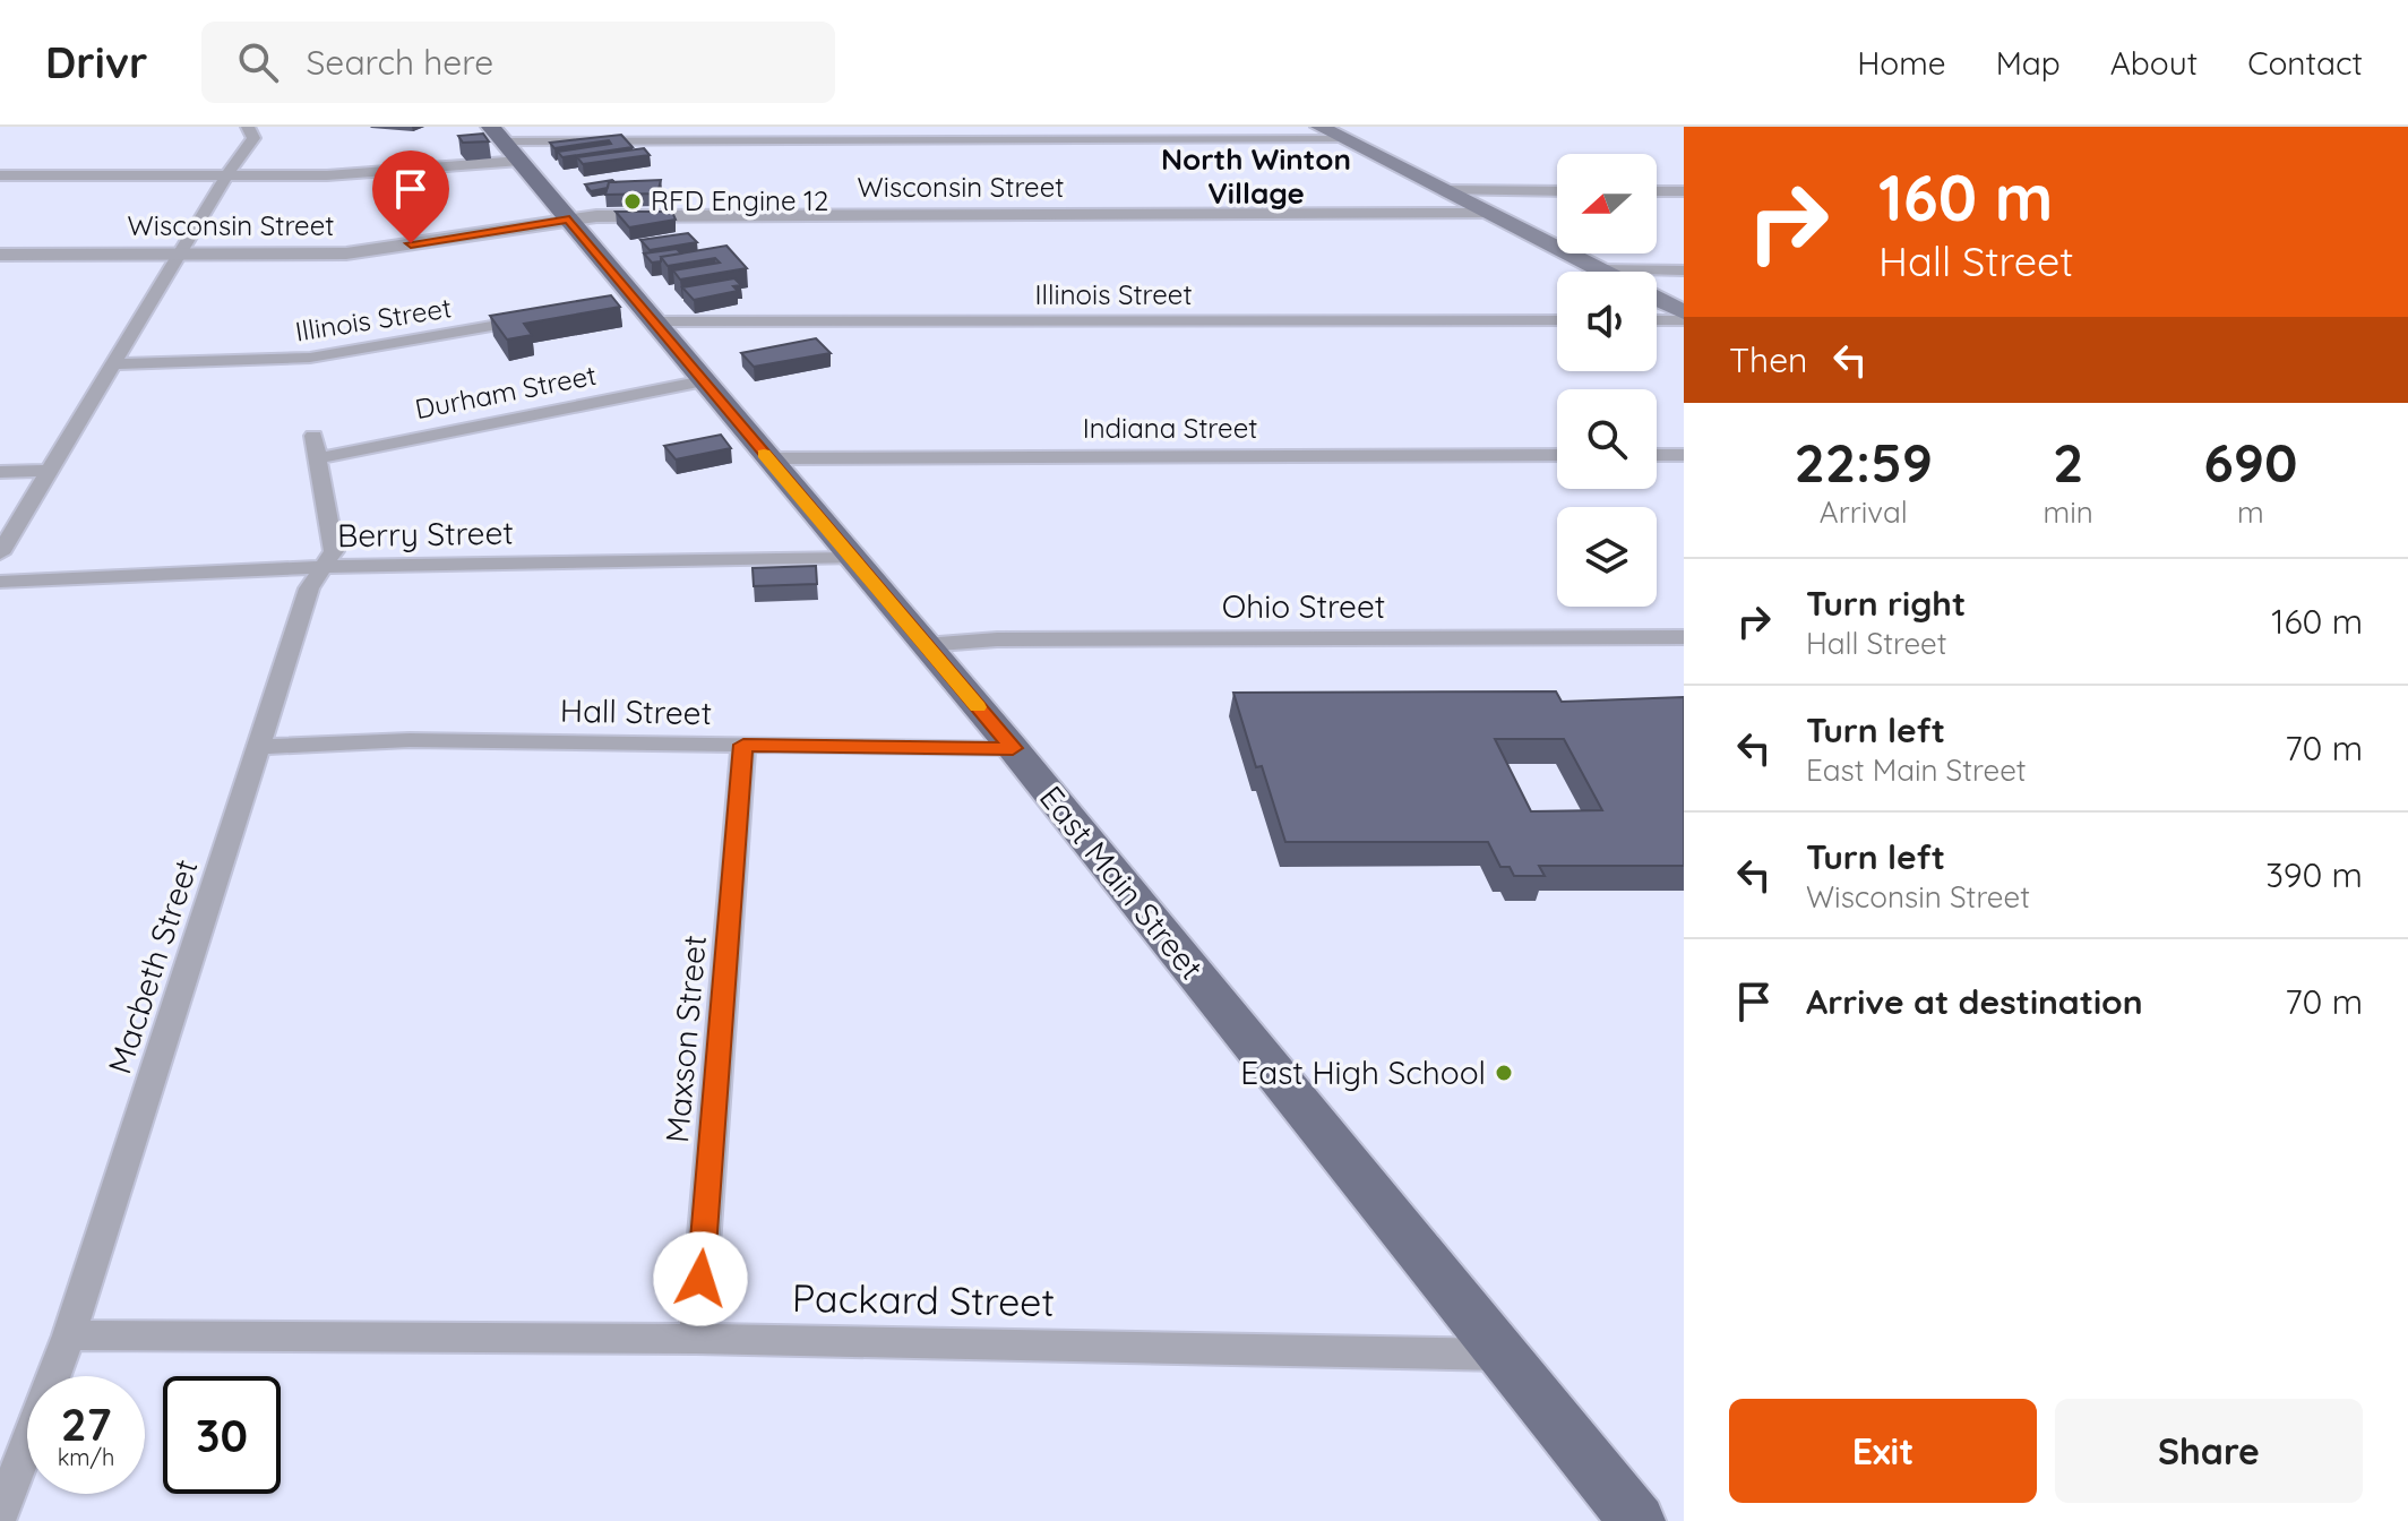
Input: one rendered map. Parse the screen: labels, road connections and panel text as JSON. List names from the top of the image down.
{
  "streets": {
    "main road": ["East Main Street"],
    "street": [
      "Wisconsin Street",
      "Illinois Street",
      "Durham Street",
      "Indiana Street",
      "Berry Street",
      "Ohio Street",
      "Hall Street",
      "Macbeth Street",
      "Maxson Street",
      "Packard Street"
    ]
  },
  "crossings": [
    ["Wisconsin Street", "East Main Street"],
    ["Illinois Street", "East Main Street"],
    ["Durham Street", "East Main Street"],
    ["Durham Street", "Macbeth Street"],
    ["Indiana Street", "East Main Street"],
    ["Berry Street", "East Main Street"],
    ["Berry Street", "Macbeth Street"],
    ["Ohio Street", "East Main Street"],
    ["Hall Street", "East Main Street"],
    ["Hall Street", "Macbeth Street"],
    ["Hall Street", "Maxson Street"],
    ["East Main Street", "Packard Street"],
    ["Macbeth Street", "Packard Street"],
    ["Maxson Street", "Packard Street"]
  ],
  "districts": ["North Winton Village"],
  "places": ["RFD Engine 12", "East High School"],
  "north": "left",
  "page": {
    "header": "Drivr",
    "search": "Search here",
    "nav": [
      "Home",
      "Map",
      "About",
      "Contact"
    ],
    "turn": ["160 m", "Hall Street"],
    "then": "Then",
    "eta": [
      "22:59",
      "Arrival",
      "2",
      "min",
      "690",
      "m"
    ],
    "list": [
      {
        "name": "Turn right",
        "note": "Hall Street",
        "value": "160 m"
      },
      {
        "name": "Turn left",
        "note": "East Main Street",
        "value": "70 m"
      },
      {
        "name": "Turn left",
        "note": "Wisconsin Street",
        "value": "390 m"
      },
      {
        "name": "Arrive at destination",
        "value": "70 m"
      }
    ],
    "speed": "27 km/h",
    "limit": "30",
    "buttons": ["Exit", "Share"]
  }
}
